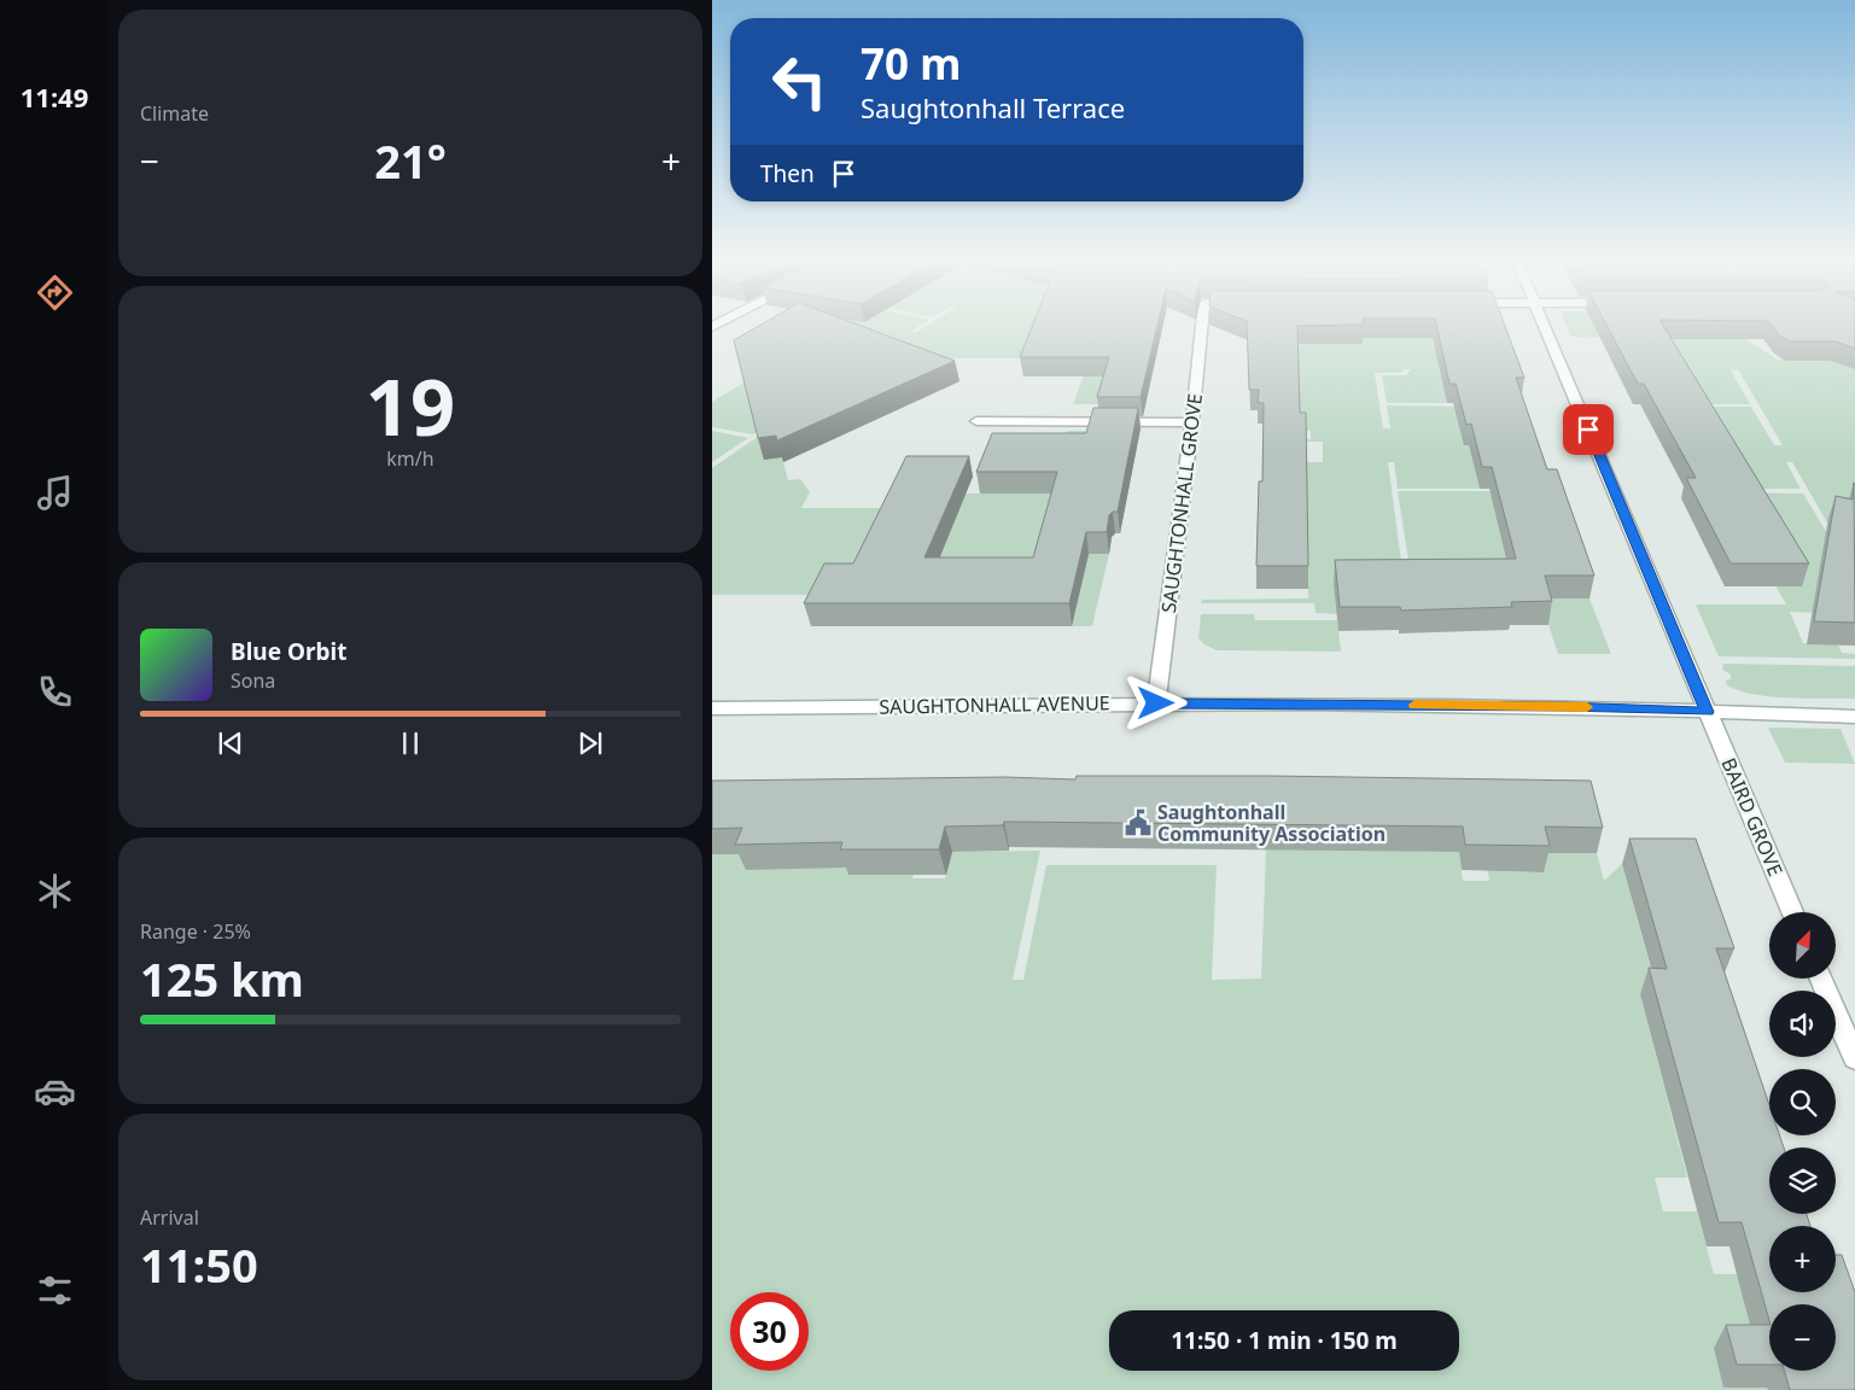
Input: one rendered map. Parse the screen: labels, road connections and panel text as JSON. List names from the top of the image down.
{
  "streets": {
    "street": ["SAUGHTONHALL GROVE", "SAUGHTONHALL AVENUE", "BAIRD GROVE"]
  },
  "crossings": [
    ["SAUGHTONHALL GROVE", "SAUGHTONHALL AVENUE"],
    ["SAUGHTONHALL AVENUE", "BAIRD GROVE"]
  ],
  "places": {
    "public building": ["Saughtonhall Community Association"]
  },
  "north": "top right",
  "page": {
    "tabs": "11:49",
    "tile": [
      "Climate",
      ["19", "km/h"],
      ["Range · 25%", "125 km"],
      ["Arrival", "11:50"]
    ],
    "turn": ["70 m", "Saughtonhall Terrace"],
    "heat": ["−", "21°", "+"],
    "then": "Then",
    "song": ["Blue Orbit", "Sona"],
    "map_buttons": ["+", "−"],
    "limit": "30",
    "trip": "11:50 · 1 min · 150 m"
  }
}
